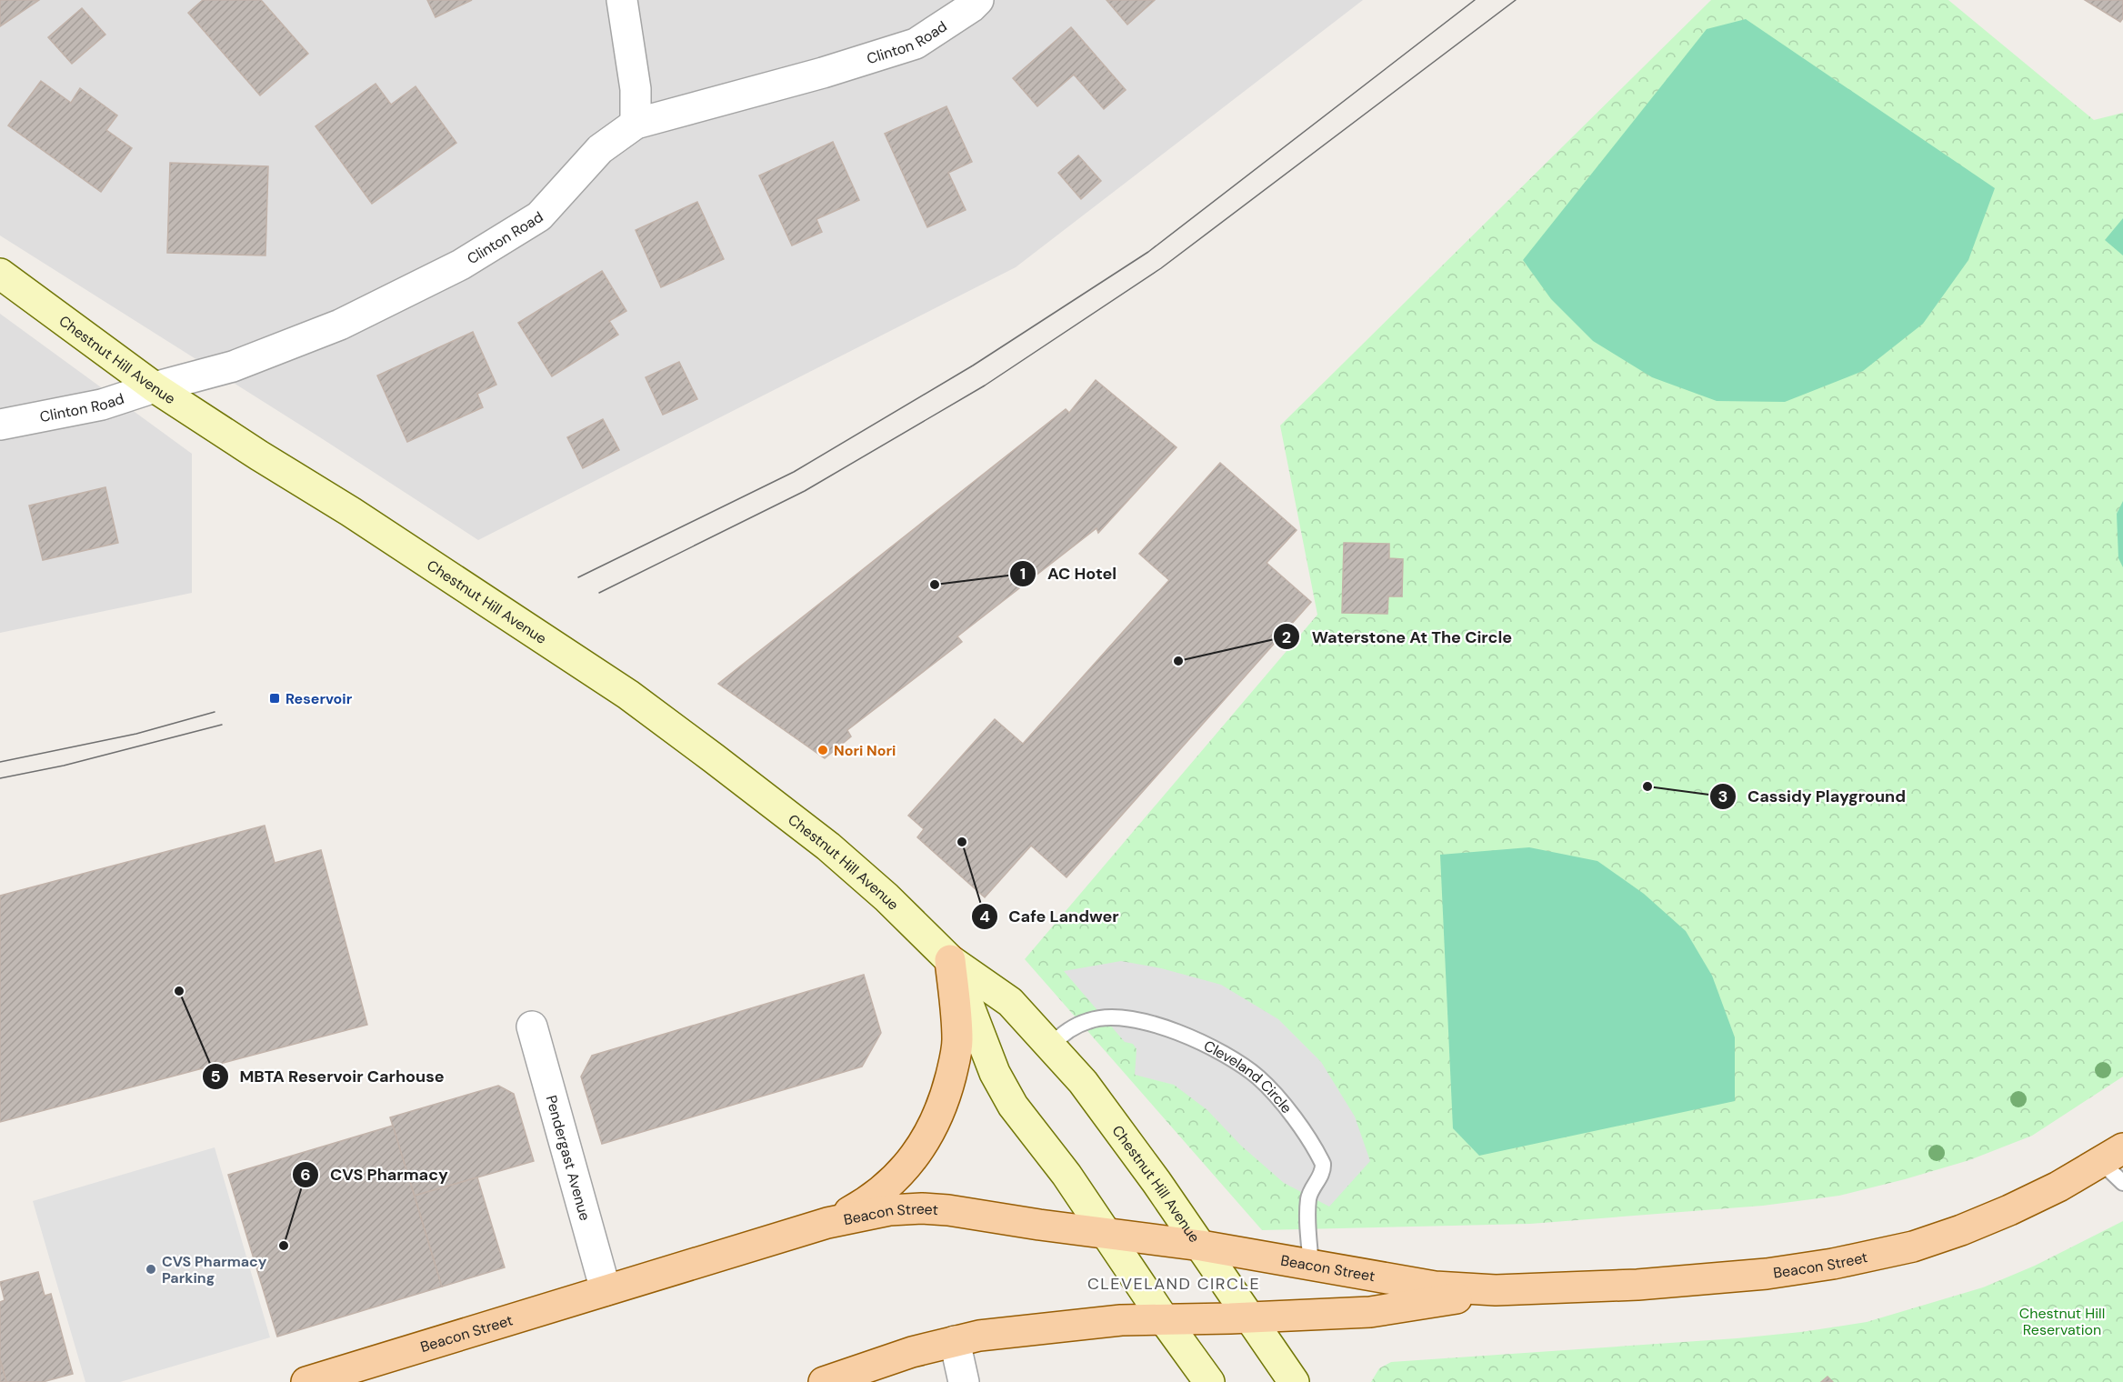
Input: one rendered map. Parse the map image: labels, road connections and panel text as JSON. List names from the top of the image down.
{
  "streets": {
    "main road": ["Chestnut Hill Avenue", "Beacon Street"],
    "street": ["Clinton Road", "Pendergast Avenue"],
    "lane": ["Cleveland Circle"]
  },
  "crossings": [
    ["Clinton Road", "Chestnut Hill Avenue"],
    ["Chestnut Hill Avenue", "Cleveland Circle"],
    ["Chestnut Hill Avenue", "Beacon Street"],
    ["Cleveland Circle", "Beacon Street"],
    ["Pendergast Avenue", "Beacon Street"]
  ],
  "districts": ["CLEVELAND CIRCLE"],
  "parks": ["Chestnut Hill Reservation"],
  "places": {
    "other": [
      "AC Hotel",
      "Waterstone At The Circle",
      "Nori Nori",
      "Cassidy Playground",
      "Cafe Landwer",
      "MBTA Reservoir Carhouse",
      "CVS Pharmacy",
      "CVS Pharmacy Parking"
    ],
    "transit": ["Reservoir"]
  }
}
